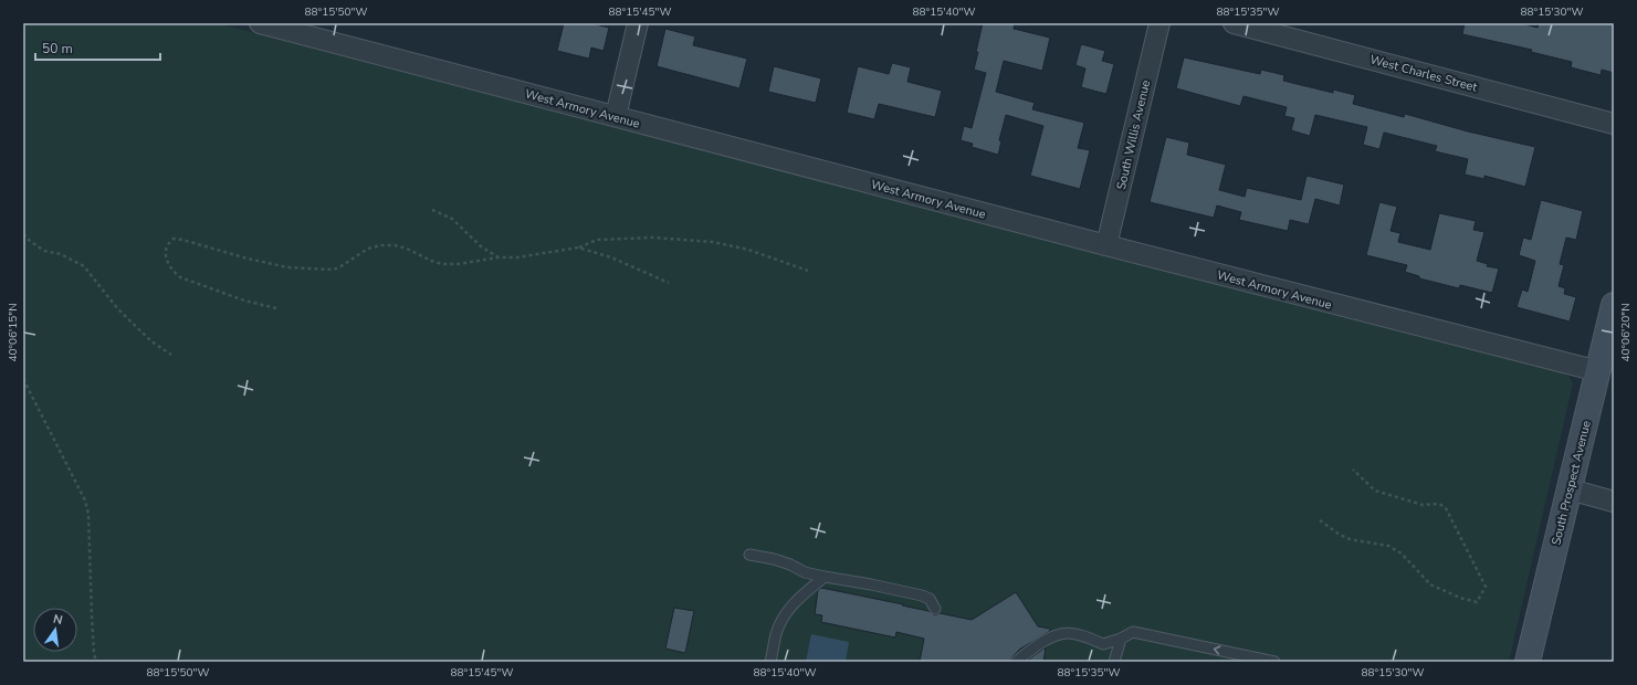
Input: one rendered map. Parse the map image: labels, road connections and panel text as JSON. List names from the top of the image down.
{
  "streets": {
    "main road": ["South Prospect Avenue"],
    "street": ["West Charles Street", "West Armory Avenue", "South Willis Avenue"]
  },
  "crossings": [
    ["West Armory Avenue", "South Willis Avenue"],
    ["West Armory Avenue", "South Prospect Avenue"]
  ],
  "scale_bar": "50 m",
  "north": "top",
  "coordinates": [
    "88°15'50\"W",
    "88°15'45\"W",
    "88°15'40\"W",
    "88°15'35\"W",
    "88°15'30\"W",
    "40°06'15\"N",
    "40°06'20\"N"
  ]
}
